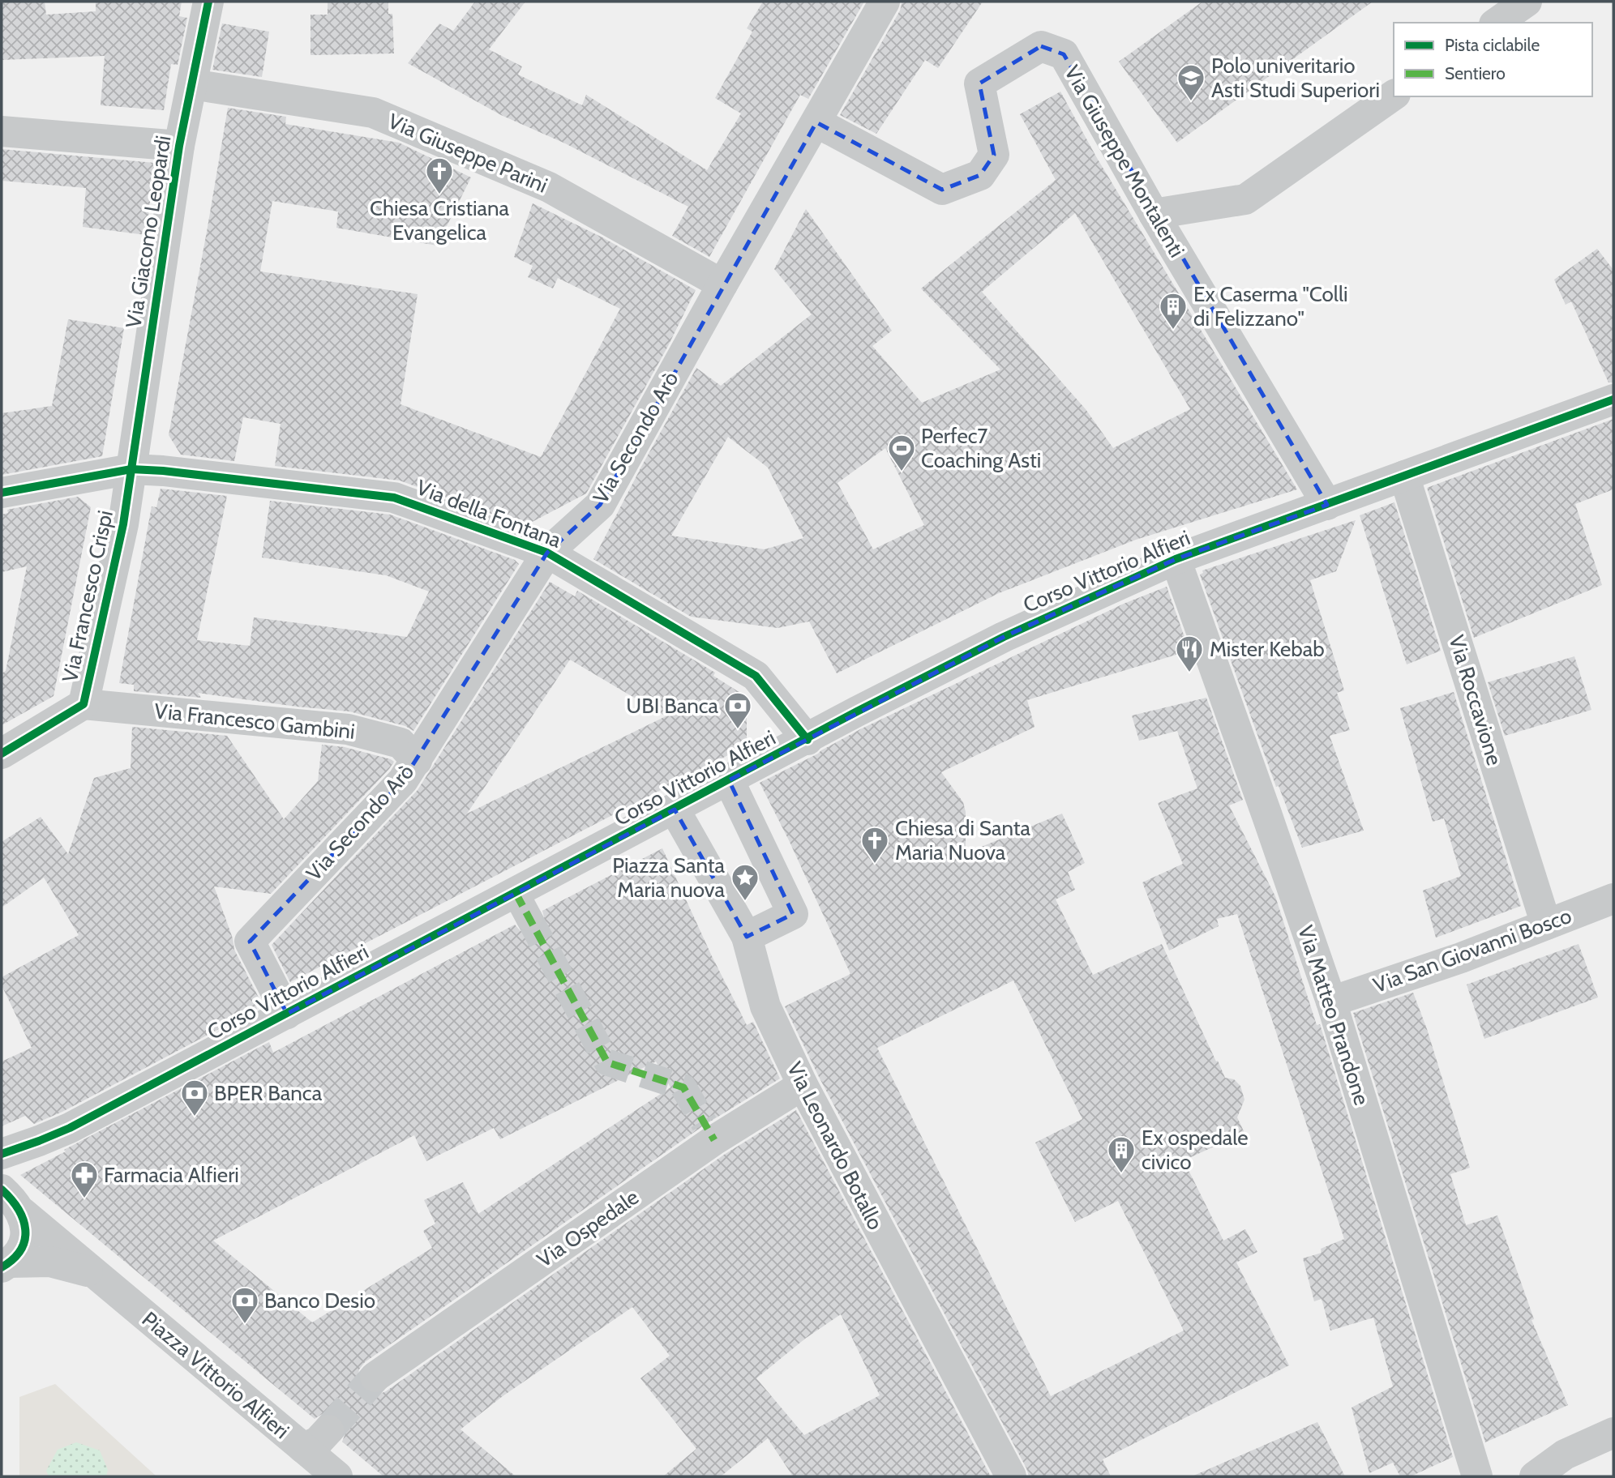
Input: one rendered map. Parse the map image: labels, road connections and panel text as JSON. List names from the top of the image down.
{
  "streets": {
    "street": [
      "Via Giuseppe Parini",
      "Via Giuseppe Montalenti",
      "Via Giacomo Leopardi",
      "Via Secondo Arò",
      "Via della Fontana",
      "Corso Vittorio Alfieri",
      "Via Francesco Crispi",
      "Via Roccavione",
      "Via Francesco Gambini",
      "Via San Giovanni Bosco",
      "Via Matteo Prandone",
      "Via Leonardo Botallo",
      "Via Ospedale",
      "Piazza Vittorio Alfieri"
    ]
  },
  "crossings": [
    ["Via Giuseppe Parini", "Via Giacomo Leopardi"],
    ["Via Giuseppe Parini", "Via Secondo Arò"],
    ["Via Giuseppe Montalenti", "Via Secondo Arò"],
    ["Via Giuseppe Montalenti", "Corso Vittorio Alfieri"],
    ["Via Giacomo Leopardi", "Via della Fontana"],
    ["Via Giacomo Leopardi", "Via Francesco Crispi"],
    ["Via Secondo Arò", "Via della Fontana"],
    ["Via Secondo Arò", "Corso Vittorio Alfieri"],
    ["Via Secondo Arò", "Via Francesco Gambini"],
    ["Via della Fontana", "Corso Vittorio Alfieri"],
    ["Via della Fontana", "Via Francesco Crispi"],
    ["Corso Vittorio Alfieri", "Via Roccavione"],
    ["Corso Vittorio Alfieri", "Via Matteo Prandone"],
    ["Corso Vittorio Alfieri", "Via Leonardo Botallo"],
    ["Corso Vittorio Alfieri", "Piazza Vittorio Alfieri"],
    ["Via Francesco Crispi", "Via Francesco Gambini"],
    ["Via Roccavione", "Via San Giovanni Bosco"],
    ["Via San Giovanni Bosco", "Via Matteo Prandone"],
    ["Via Leonardo Botallo", "Via Ospedale"]
  ],
  "places": {
    "school or university": ["Polo univeritario Asti Studi Superiori"],
    "church": ["Chiesa Cristiana Evangelica", "Chiesa di Santa Maria Nuova"],
    "building": ["Ex Caserma \"Colli di Felizzano\"", "Ex ospedale civico"],
    "sports": ["Perfec7 Coaching Asti"],
    "restaurant": ["Mister Kebab"],
    "bank": ["UBI Banca", "BPER Banca", "Banco Desio"],
    "place": ["Piazza Santa Maria nuova"],
    "pharmacy": ["Farmacia Alfieri"]
  },
  "legend": ["Pista ciclabile", "Sentiero"]
}
